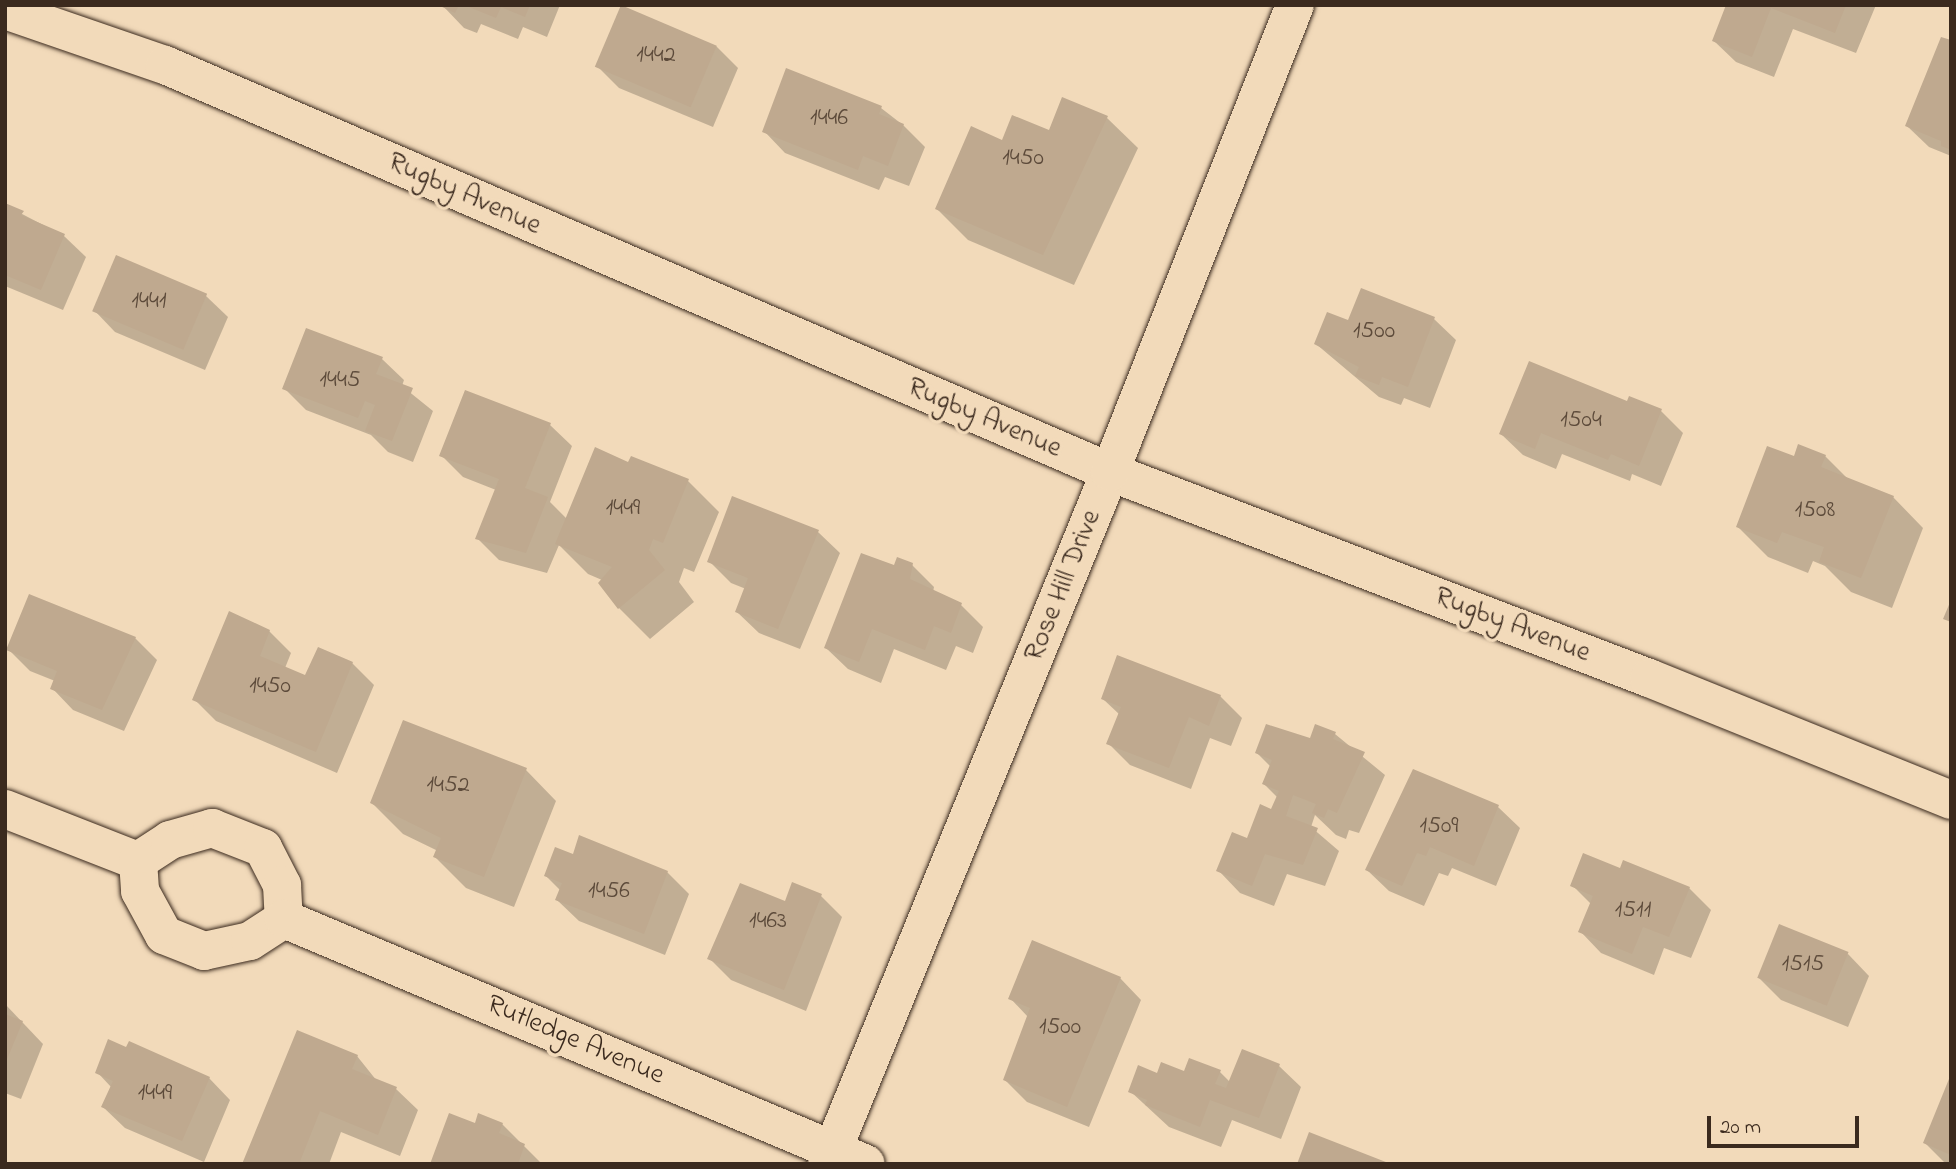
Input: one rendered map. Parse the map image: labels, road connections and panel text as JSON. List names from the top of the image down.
{
  "streets": {
    "street": ["Rugby Avenue", "Rose Hill Drive", "Rutledge Avenue"]
  },
  "crossings": [
    ["Rugby Avenue", "Rose Hill Drive"],
    ["Rose Hill Drive", "Rutledge Avenue"]
  ],
  "house_numbers": [
    "1442",
    "1446",
    "1450",
    "1441",
    "1500",
    "1445",
    "1504",
    "1449",
    "1508",
    "1450",
    "1452",
    "1509",
    "1456",
    "1511",
    "1463",
    "1515",
    "1500",
    "1449"
  ],
  "scale_bar": "20 m"
}
